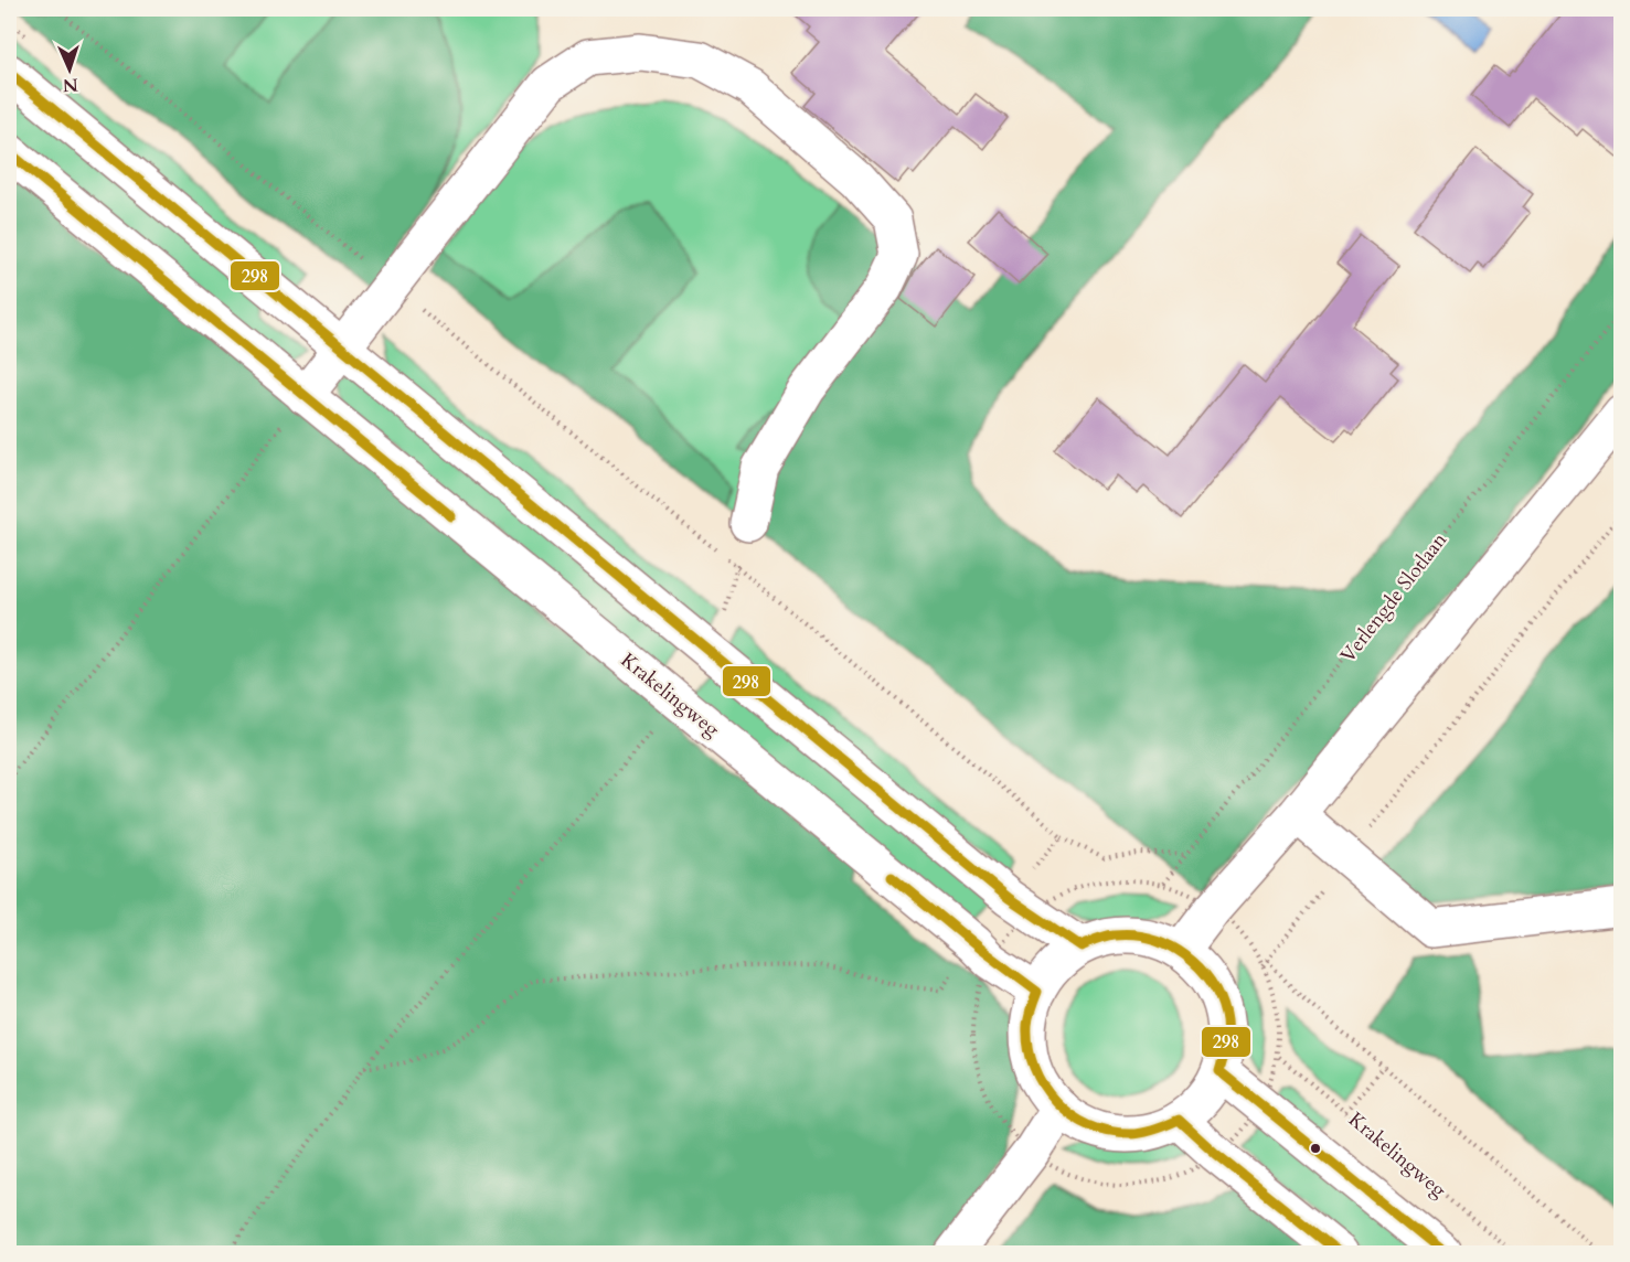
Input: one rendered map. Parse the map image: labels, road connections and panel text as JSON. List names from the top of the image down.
{
  "streets": {
    "main road": ["Krakelingweg"],
    "path": ["Verlengde Slotlaan"]
  },
  "lines": ["transit line 298"],
  "north": "bottom"
}
